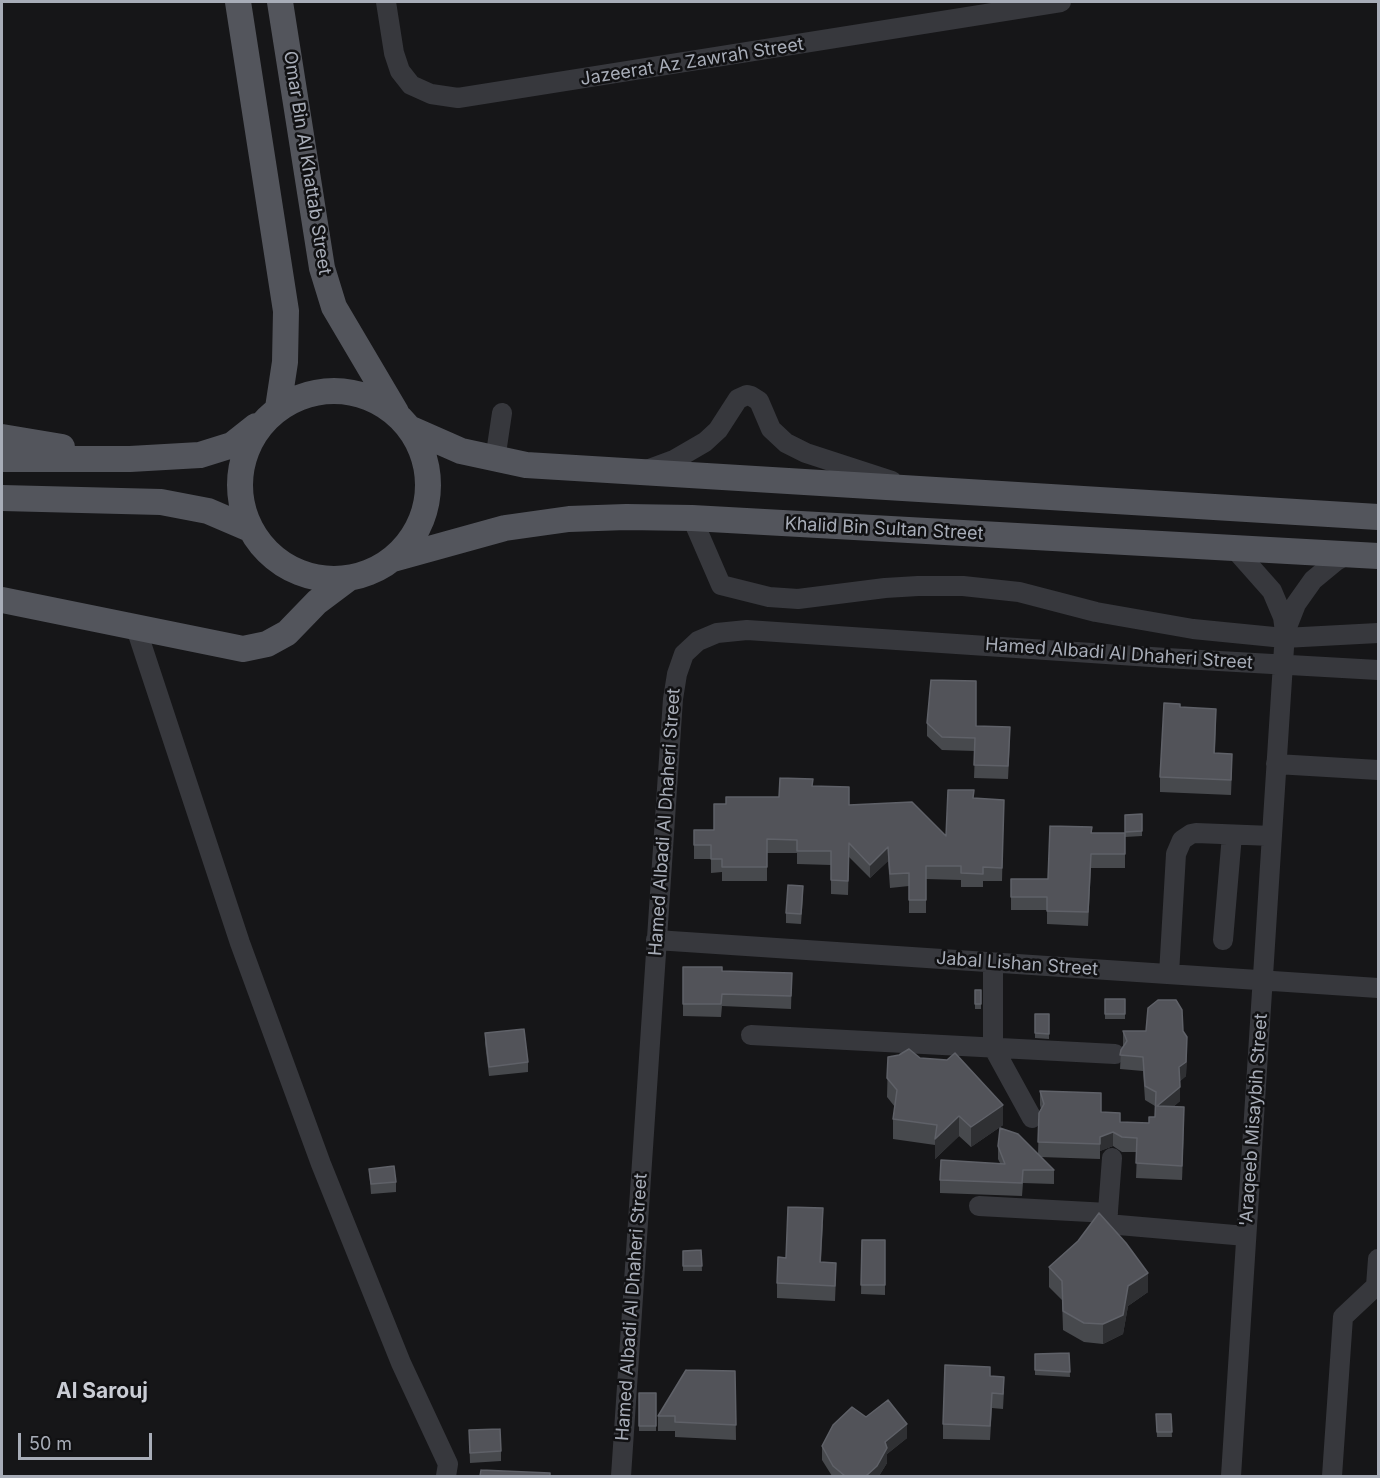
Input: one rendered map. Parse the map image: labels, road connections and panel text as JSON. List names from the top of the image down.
{
  "streets": {
    "main road": ["Omar Bin Al Khattab Street", "Khalid Bin Sultan Street"],
    "street": [
      "Jazeerat Az Zawrah Street",
      "Hamed Albadi Al Dhaheri Street",
      "Jabal Lishan Street",
      "'Araqeeb Misaybih Street"
    ]
  },
  "crossings": [
    ["Omar Bin Al Khattab Street", "Khalid Bin Sultan Street"],
    ["Khalid Bin Sultan Street", "'Araqeeb Misaybih Street"],
    ["Hamed Albadi Al Dhaheri Street", "Jabal Lishan Street"],
    ["Hamed Albadi Al Dhaheri Street", "'Araqeeb Misaybih Street"],
    ["Jabal Lishan Street", "'Araqeeb Misaybih Street"]
  ],
  "districts": ["Al Sarouj"],
  "scale_bar": "50 m"
}
